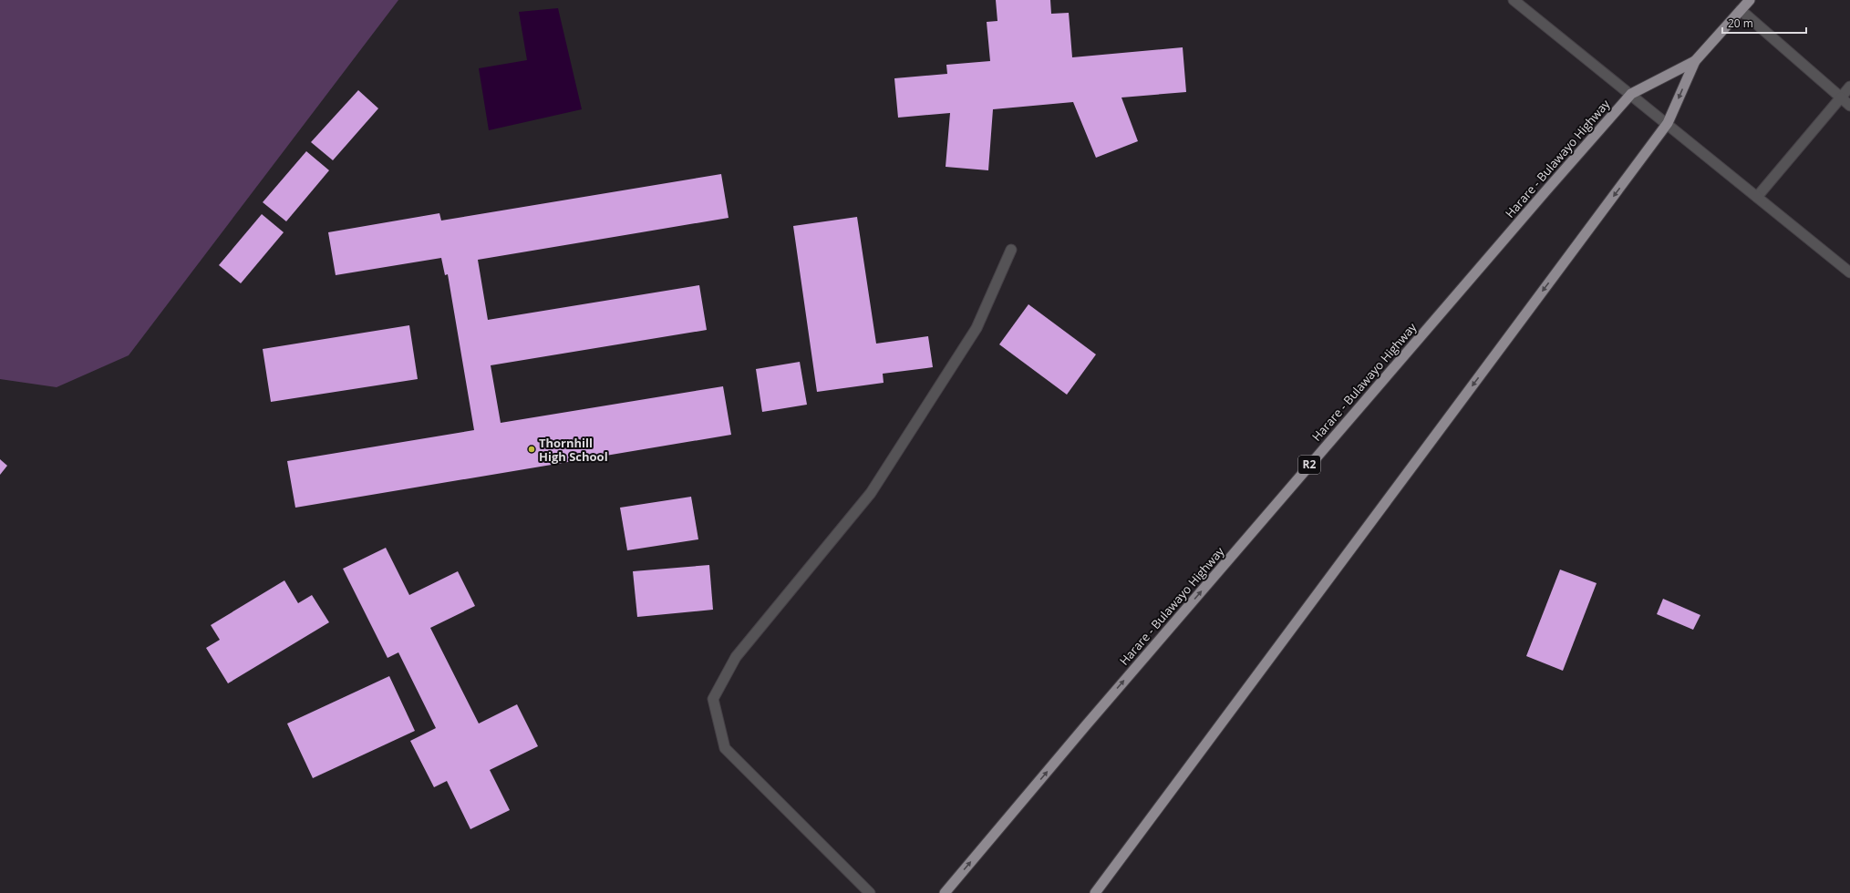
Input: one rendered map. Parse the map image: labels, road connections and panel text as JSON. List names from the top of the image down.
{
  "streets": {
    "highway": ["Harare - Bulawayo Highway", "R2"]
  },
  "places": ["Thornhill High School"],
  "scale_bar": "20 m"
}
